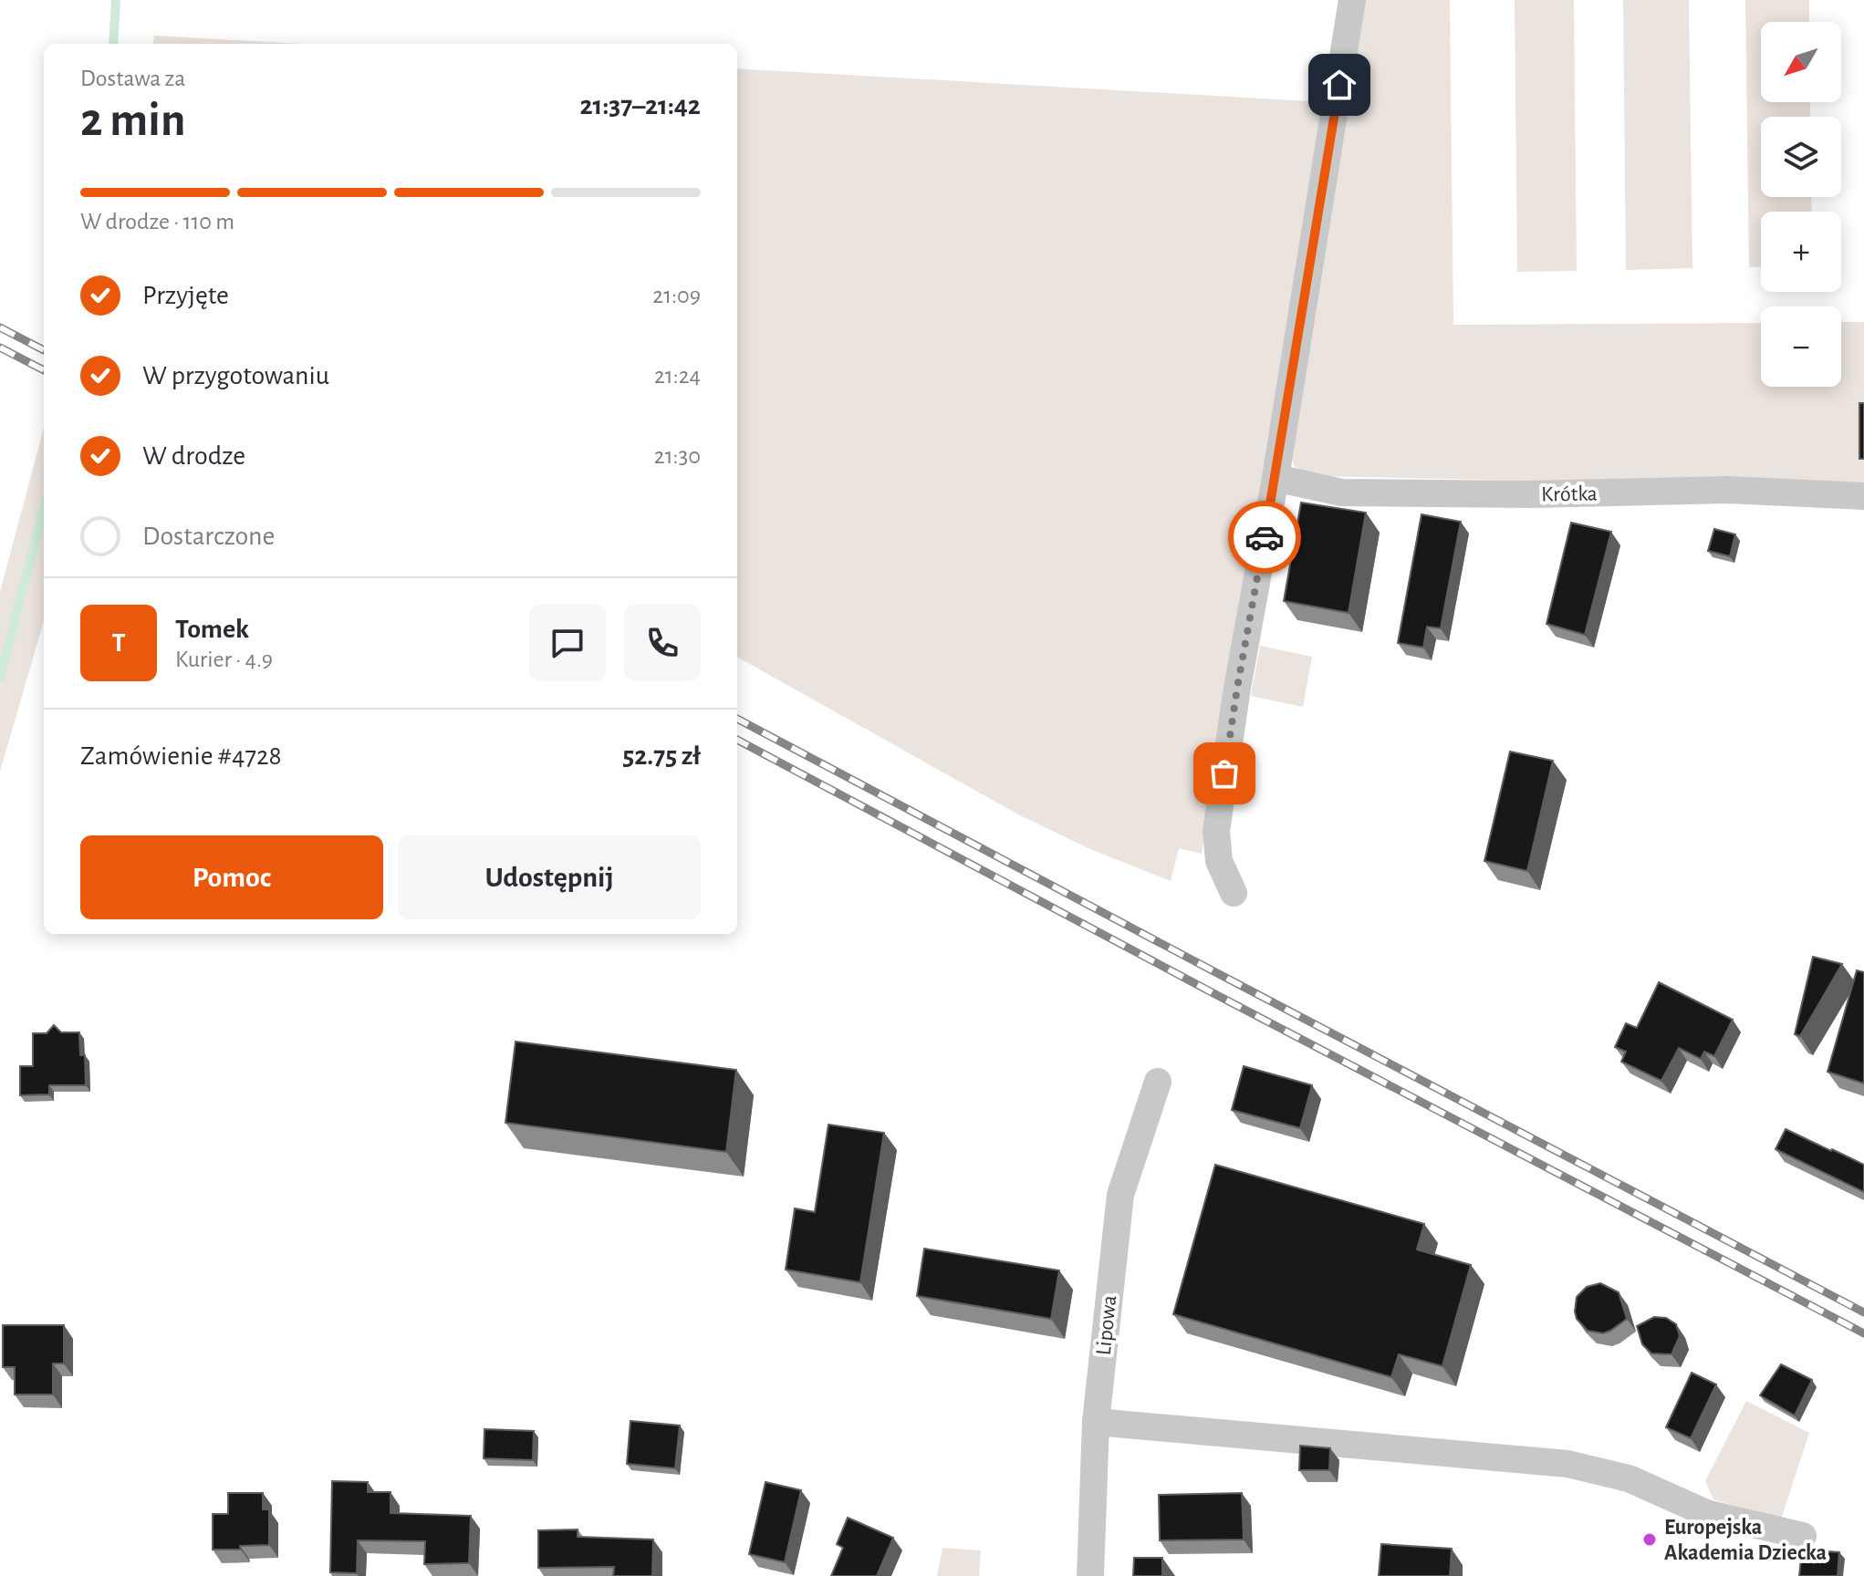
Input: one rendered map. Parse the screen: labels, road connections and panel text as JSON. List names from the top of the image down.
{
  "streets": {
    "street": ["Krótka", "Lipowa"]
  },
  "places": ["Europejska Akademia Dziecka"],
  "north": "bottom left",
  "page": {
    "map_buttons": ["+", "−"],
    "heading": ["2 min", "Dostawa za", "21:37–21:42"],
    "panel": [
      "Tomek",
      "Kurier · 4.9",
      "Zamówienie #4728",
      "52.75 zł"
    ],
    "bar": "W drodze · 110 m",
    "list": [
      ["Przyjęte", "21:09"],
      ["W przygotowaniu", "21:24"],
      ["W drodze", "21:30"],
      "Dostarczone"
    ],
    "round": "T",
    "buttons": ["Pomoc", "Udostępnij"]
  }
}
